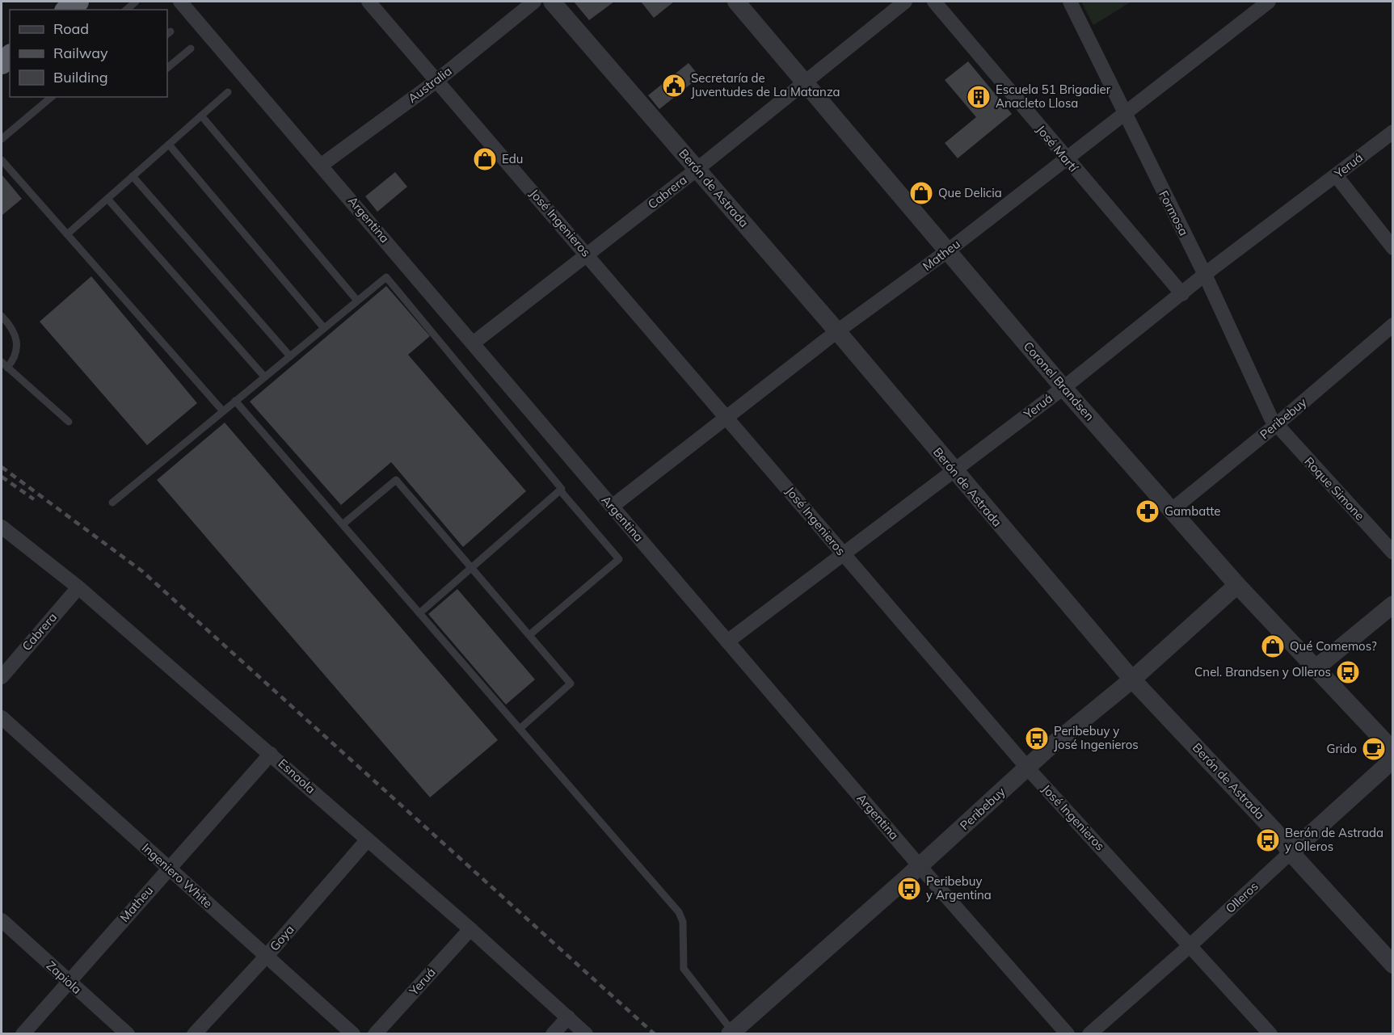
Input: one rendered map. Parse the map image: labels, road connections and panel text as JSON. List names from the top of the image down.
{
  "streets": {
    "street": [
      "Australia",
      "José Martí",
      "Yeruá",
      "Berón de Astrada",
      "Cabrera",
      "Formosa",
      "Argentina",
      "José Ingenieros",
      "Matheu",
      "Coronel Brandsen",
      "Peribebuy",
      "Roque Simone",
      "Esnaola",
      "Ingeniero White",
      "Olleros",
      "Goya",
      "Zapiola"
    ]
  },
  "crossings": [
    ["Australia", "Argentina"],
    ["Australia", "José Ingenieros"],
    ["José Martí", "Yeruá"],
    ["José Martí", "Matheu"],
    ["Yeruá", "Berón de Astrada"],
    ["Yeruá", "Formosa"],
    ["Yeruá", "Argentina"],
    ["Yeruá", "José Ingenieros"],
    ["Yeruá", "Coronel Brandsen"],
    ["Yeruá", "Esnaola"],
    ["Berón de Astrada", "Cabrera"],
    ["Berón de Astrada", "Matheu"],
    ["Berón de Astrada", "Peribebuy"],
    ["Berón de Astrada", "Olleros"],
    ["Cabrera", "Argentina"],
    ["Cabrera", "José Ingenieros"],
    ["Cabrera", "Coronel Brandsen"],
    ["Cabrera", "Esnaola"],
    ["Formosa", "Matheu"],
    ["Formosa", "Peribebuy"],
    ["Formosa", "Roque Simone"],
    ["Argentina", "Matheu"],
    ["Argentina", "Peribebuy"],
    ["José Ingenieros", "Matheu"],
    ["José Ingenieros", "Peribebuy"],
    ["José Ingenieros", "Olleros"],
    ["Matheu", "Coronel Brandsen"],
    ["Matheu", "Esnaola"],
    ["Matheu", "Ingeniero White"],
    ["Matheu", "Zapiola"],
    ["Coronel Brandsen", "Peribebuy"],
    ["Peribebuy", "Roque Simone"],
    ["Esnaola", "Goya"],
    ["Ingeniero White", "Goya"]
  ],
  "places": {
    "public building": ["Secretaría de Juventudes de La Matanza"],
    "building": ["Escuela 51 Brigadier Anacleto Llosa"],
    "shop": ["Edu", "Que Delicia", "Qué Comemos?"],
    "pharmacy": ["Gambatte"],
    "bus stop": [
      "Cnel. Brandsen y Olleros",
      "Peribebuy y José Ingenieros",
      "Berón de Astrada y Olleros",
      "Peribebuy y Argentina"
    ],
    "cafe": ["Grido"]
  },
  "legend": ["Road", "Railway", "Building"]
}
